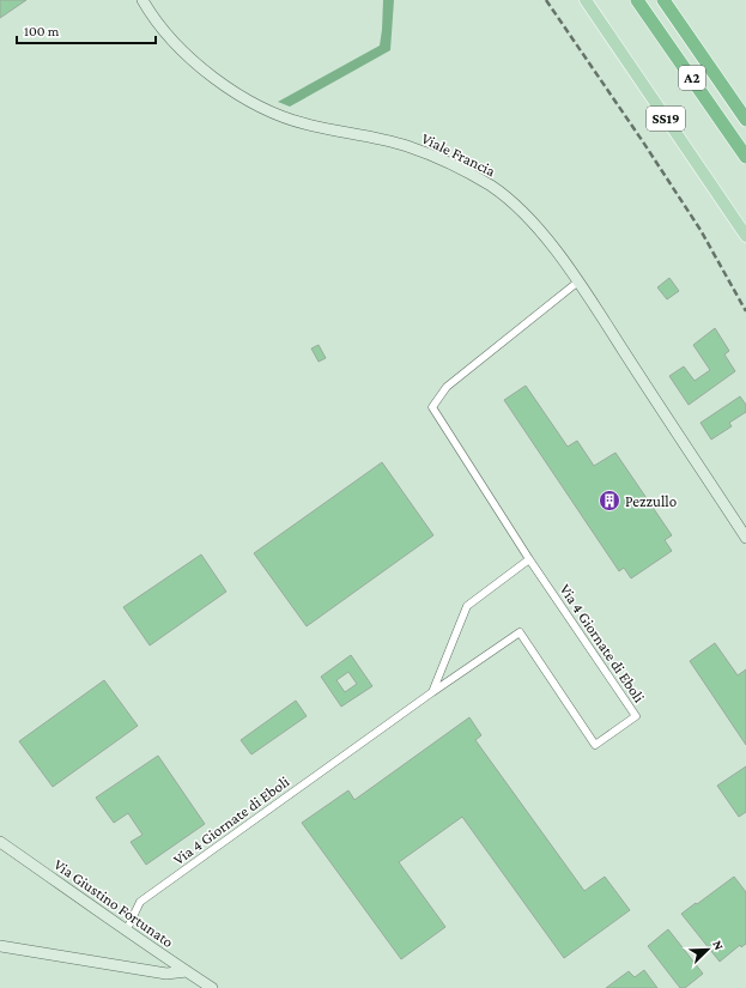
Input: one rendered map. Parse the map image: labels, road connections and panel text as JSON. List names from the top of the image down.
{
  "streets": {
    "highway": ["A2"],
    "main road": ["SS19"],
    "street": ["Viale Francia", "Via 4 Giornate di Eboli", "Via Giustino Fortunato"]
  },
  "crossings": [
    ["Viale Francia", "Via 4 Giornate di Eboli"],
    ["Via 4 Giornate di Eboli", "Via Giustino Fortunato"]
  ],
  "places": {
    "building": ["Pezzullo"]
  },
  "scale_bar": "100 m",
  "north": "top right"
}
